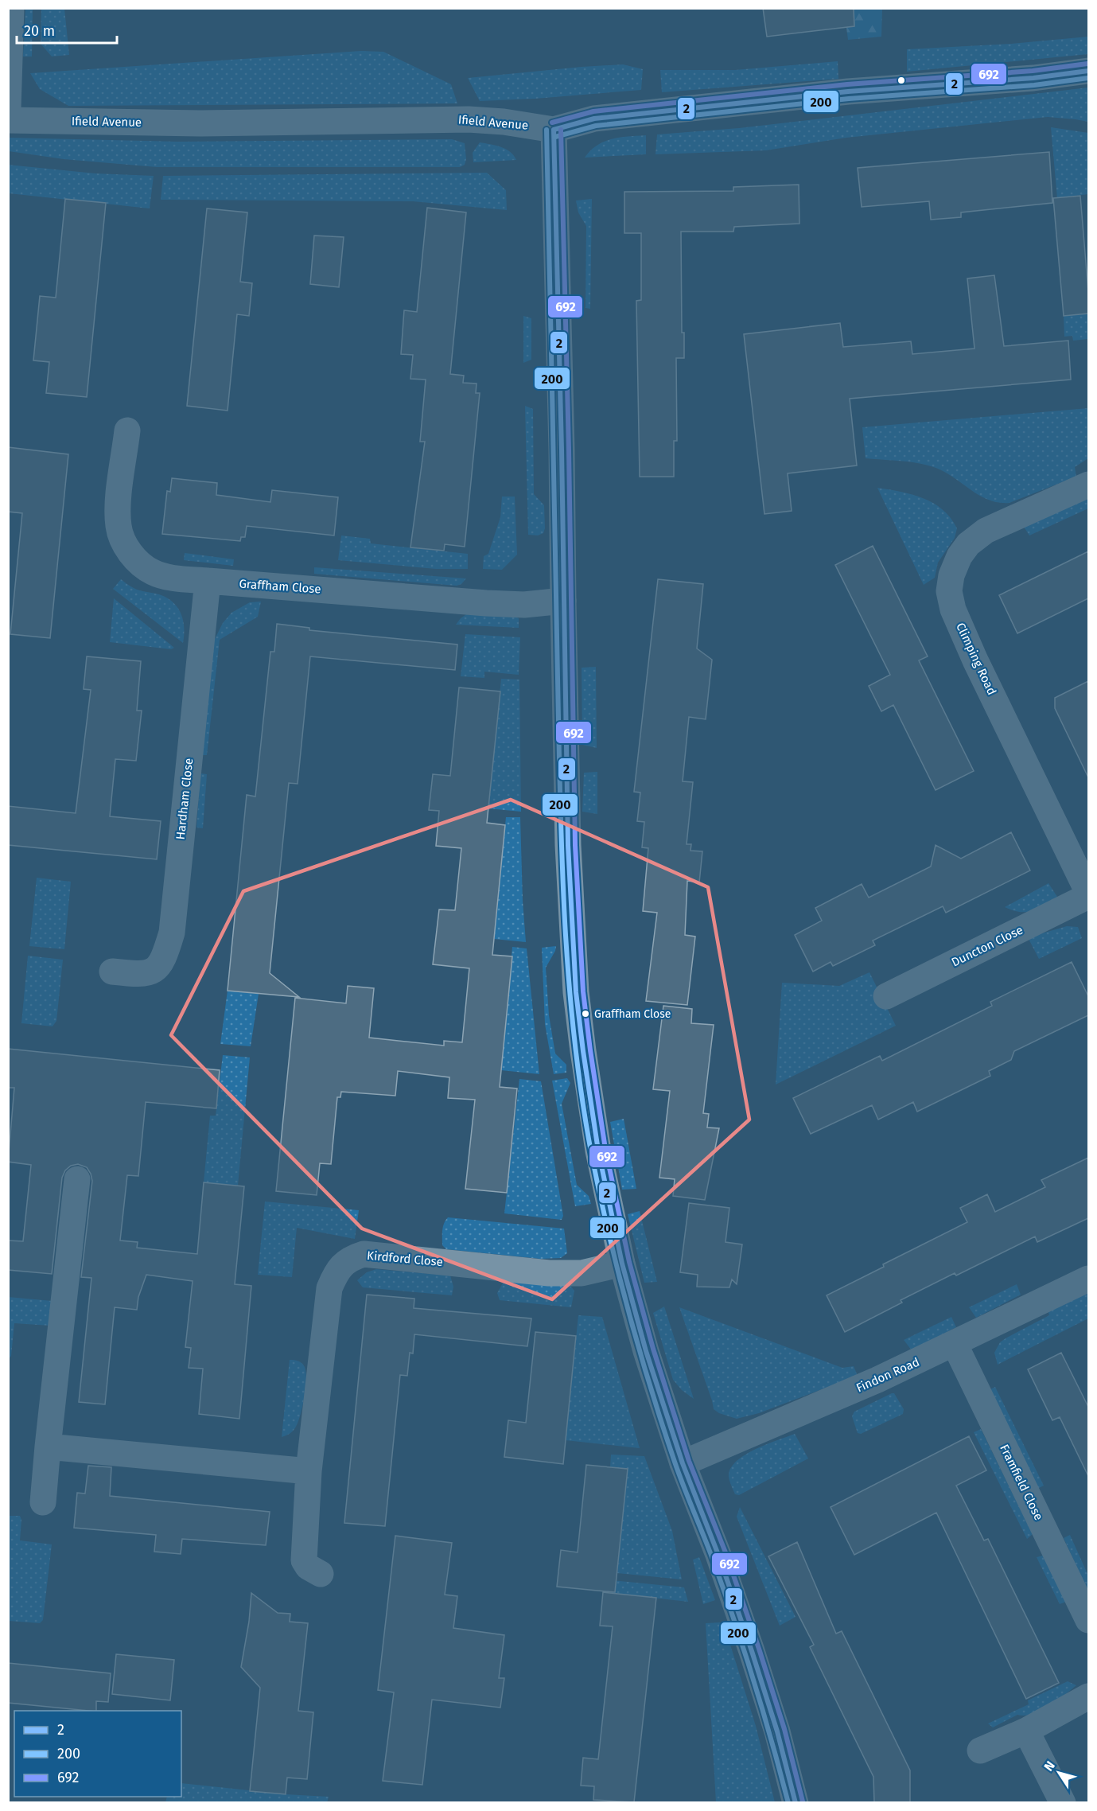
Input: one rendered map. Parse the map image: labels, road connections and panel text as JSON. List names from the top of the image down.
{
  "streets": {
    "street": [
      "Ifield Avenue",
      "Graffham Close",
      "Climping Road",
      "Hardham Close",
      "Duncton Close",
      "Kirdford Close",
      "Findon Road",
      "Framfield Close"
    ]
  },
  "crossings": [
    ["Graffham Close", "Hardham Close"],
    ["Climping Road", "Duncton Close"],
    ["Findon Road", "Framfield Close"]
  ],
  "places": ["Graffham Close"],
  "lines": ["transit line 692", "transit line 2", "transit line 200"],
  "legend": ["2", "200", "692"],
  "scale_bar": "20 m",
  "north": "top left"
}
